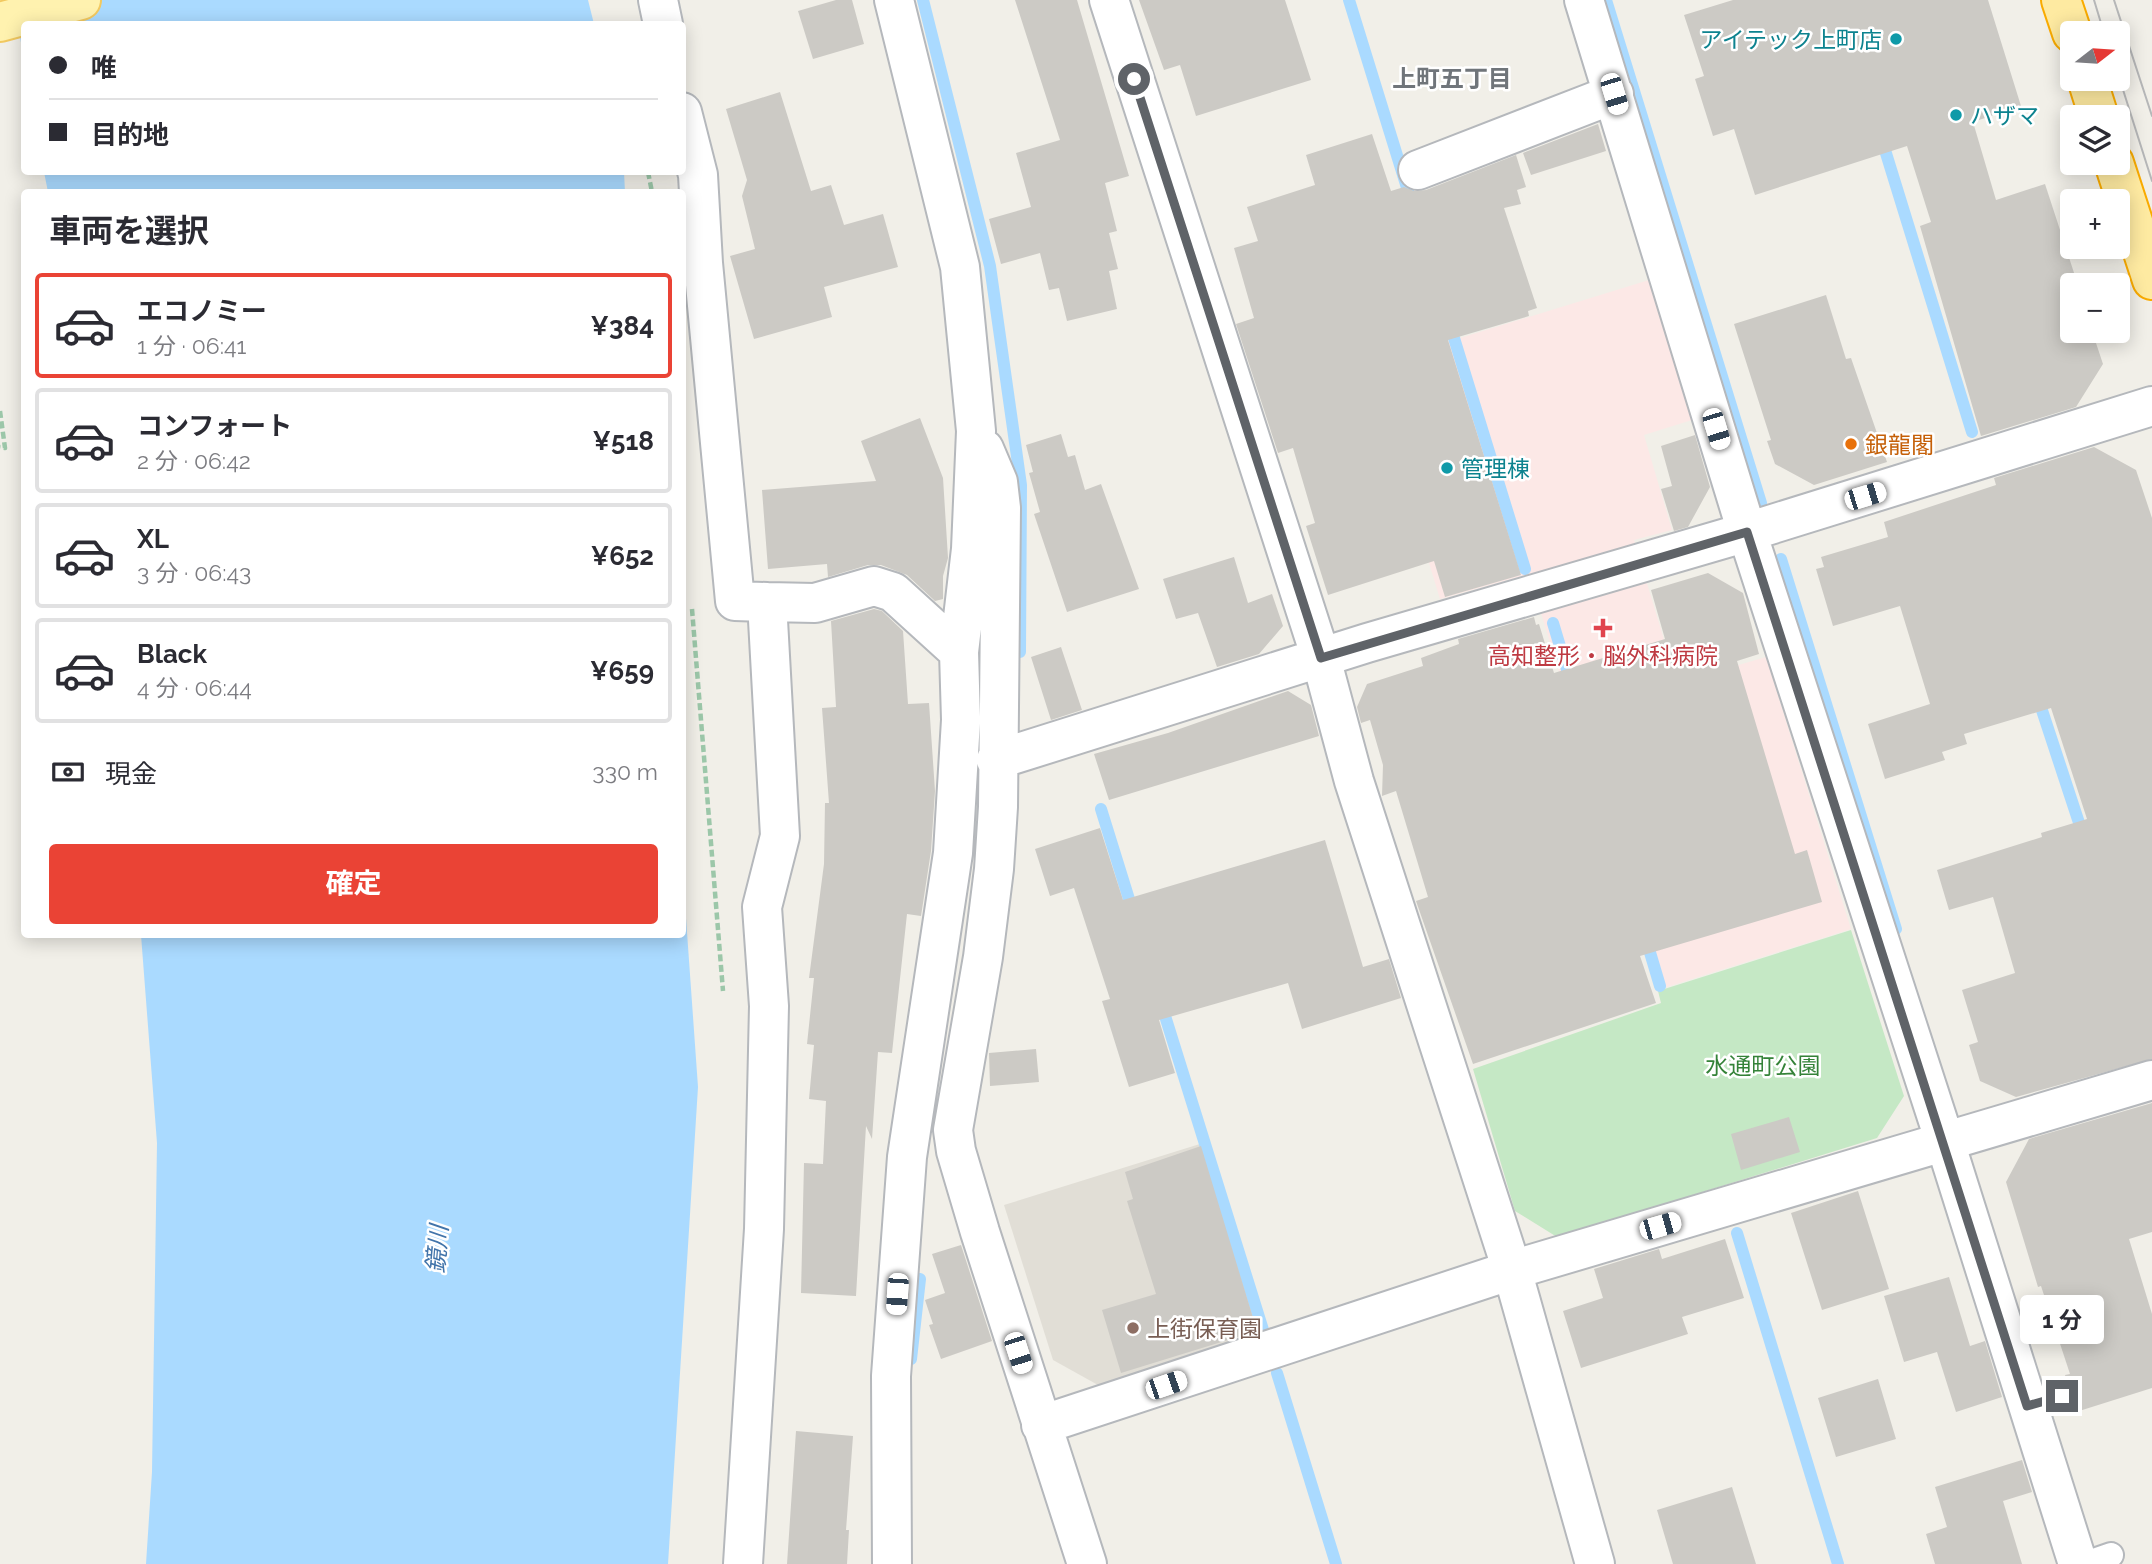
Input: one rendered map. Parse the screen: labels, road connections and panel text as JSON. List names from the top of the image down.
{
  "districts": ["上町五丁目"],
  "water": ["鏡川"],
  "parks": ["水通町公園"],
  "places": {
    "other": [
      "アイテック上町店",
      "ハザマ",
      "銀龍閣",
      "管理棟",
      "上街保育園"
    ],
    "health": ["高知整形・脳外科病院"]
  },
  "north": "right",
  "page": {
    "map_buttons": ["+", "−"],
    "banner": ["唯", "目的地"],
    "heading": "車両を選択",
    "list": [
      {
        "name": "エコノミー",
        "note": "1 分 · 06:41",
        "value": "¥384"
      },
      {
        "name": "コンフォート",
        "note": "2 分 · 06:42",
        "value": "¥518"
      },
      {
        "name": "XL",
        "note": "3 分 · 06:43",
        "value": "¥652"
      },
      {
        "name": "Black",
        "note": "4 分 · 06:44",
        "value": "¥659"
      }
    ],
    "pay": ["現金", "330 m"],
    "buttons": "確定",
    "bubble": "1 分"
  }
}
